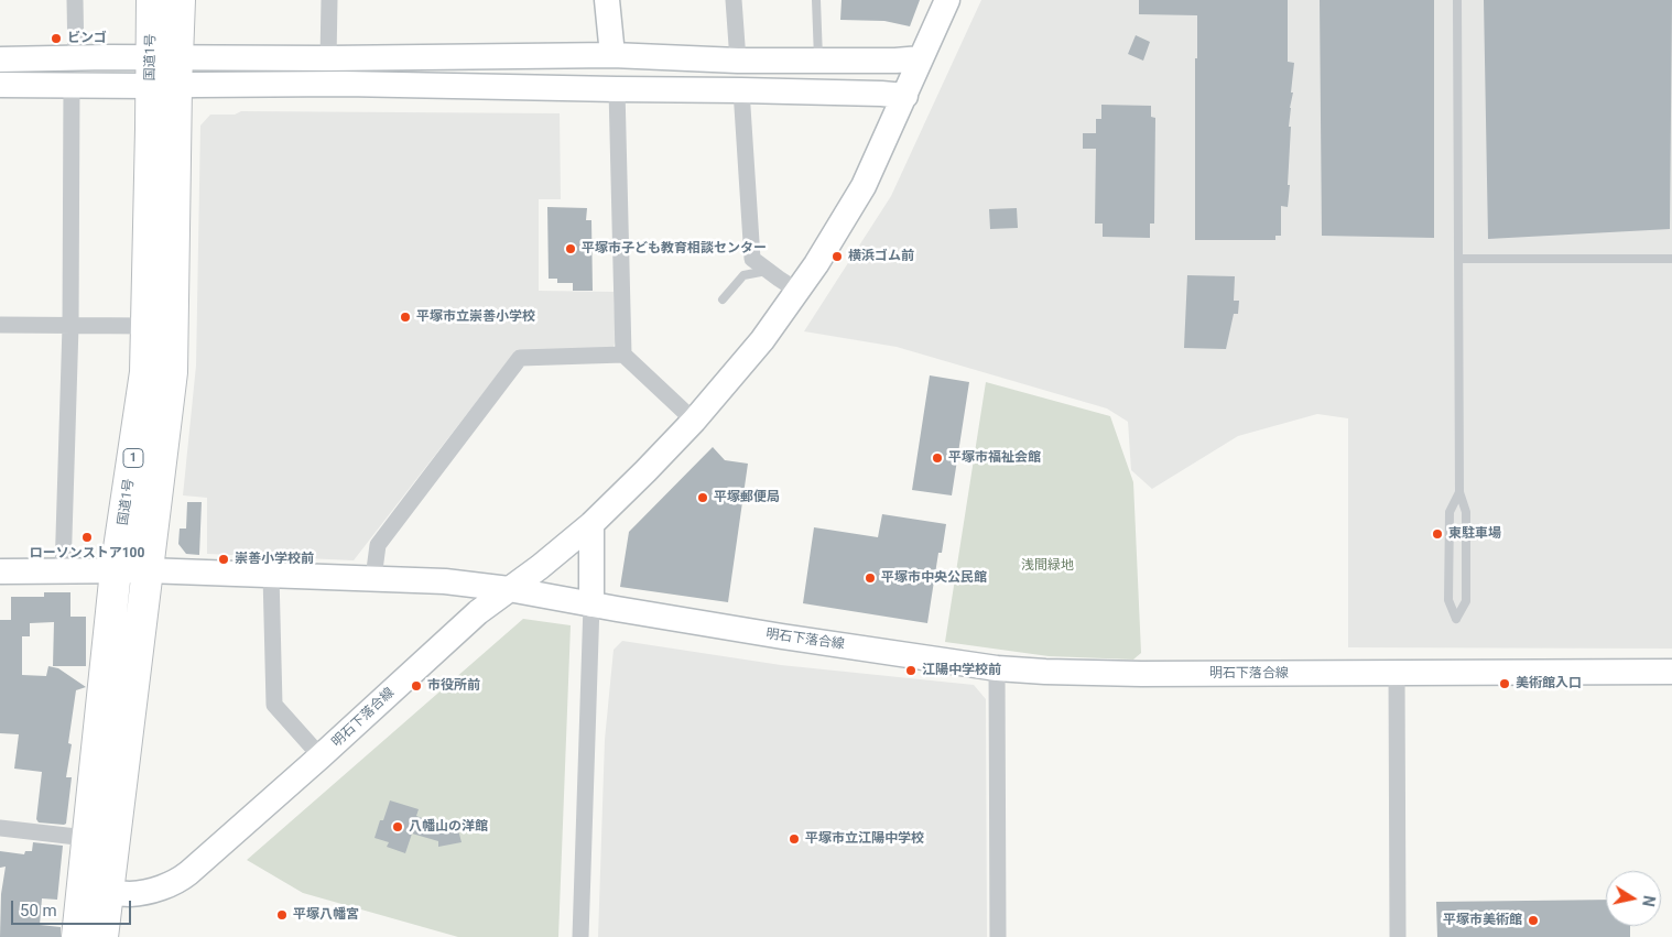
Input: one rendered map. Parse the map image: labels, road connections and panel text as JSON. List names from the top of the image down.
{
  "streets": {
    "highway": ["国道1号", "1"],
    "street": ["明石下落合線"]
  },
  "crossings": [
    ["国道1号", "明石下落合線"]
  ],
  "parks": ["浅間緑地"],
  "places": [
    "ビンゴ",
    "平塚市子ども教育相談センター",
    "横浜ゴム前",
    "平塚市立崇善小学校",
    "平塚市福祉会館",
    "平塚郵便局",
    "東駐車場",
    "ローソンストア100",
    "崇善小学校前",
    "平塚市中央公民館",
    "江陽中学校前",
    "美術館入口",
    "市役所前",
    "八幡山の洋館",
    "平塚市立江陽中学校",
    "平塚八幡宮",
    "平塚市美術館"
  ],
  "scale_bar": "50 m",
  "north": "right"
}
